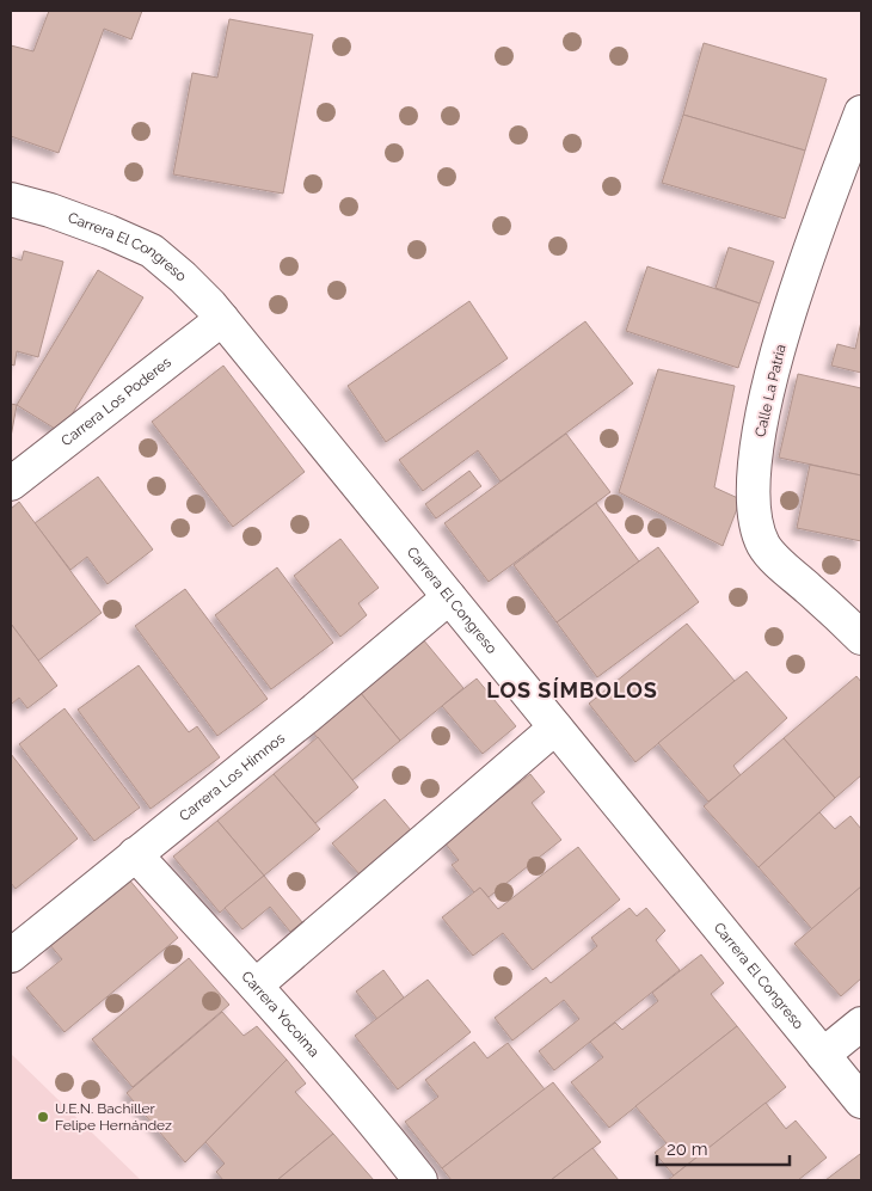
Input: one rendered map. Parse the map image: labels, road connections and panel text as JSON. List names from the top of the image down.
{
  "streets": {
    "street": [
      "Carrera El Congreso",
      "Calle La Patria",
      "Carrera Los Poderes",
      "Carrera Los Himnos",
      "Carrera Yocoima"
    ]
  },
  "crossings": [
    ["Carrera El Congreso", "Carrera Los Poderes"],
    ["Carrera El Congreso", "Carrera Los Himnos"],
    ["Carrera Los Himnos", "Carrera Yocoima"]
  ],
  "districts": ["LOS SÍMBOLOS"],
  "places": ["U.E.N. Bachiller Felipe Hernández"],
  "scale_bar": "20 m"
}
